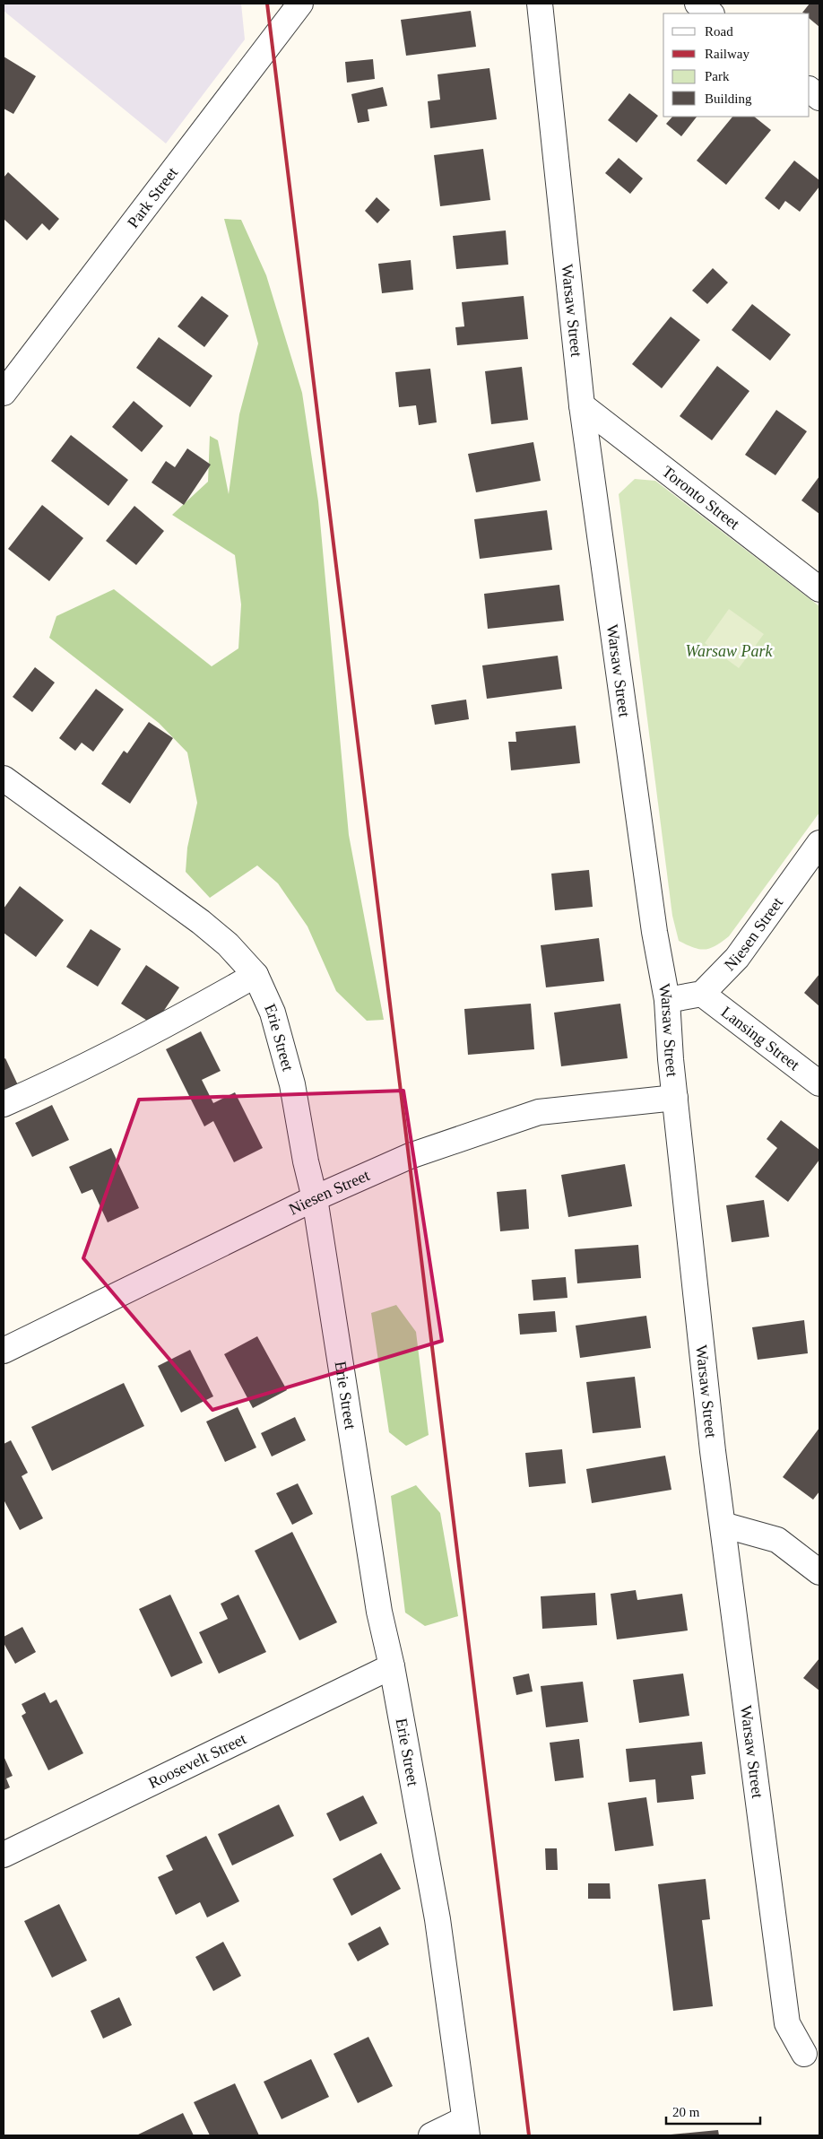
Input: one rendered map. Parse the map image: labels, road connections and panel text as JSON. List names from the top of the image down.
{
  "streets": {
    "street": [
      "Park Street",
      "Warsaw Street",
      "Toronto Street",
      "Niesen Street",
      "Lansing Street",
      "Erie Street",
      "Roosevelt Street"
    ]
  },
  "crossings": [
    ["Warsaw Street", "Toronto Street"],
    ["Warsaw Street", "Niesen Street"],
    ["Niesen Street", "Lansing Street"],
    ["Niesen Street", "Erie Street"],
    ["Erie Street", "Roosevelt Street"]
  ],
  "parks": ["Warsaw Park"],
  "legend": [
    "Road",
    "Railway",
    "Park",
    "Building"
  ],
  "scale_bar": "20 m"
}
